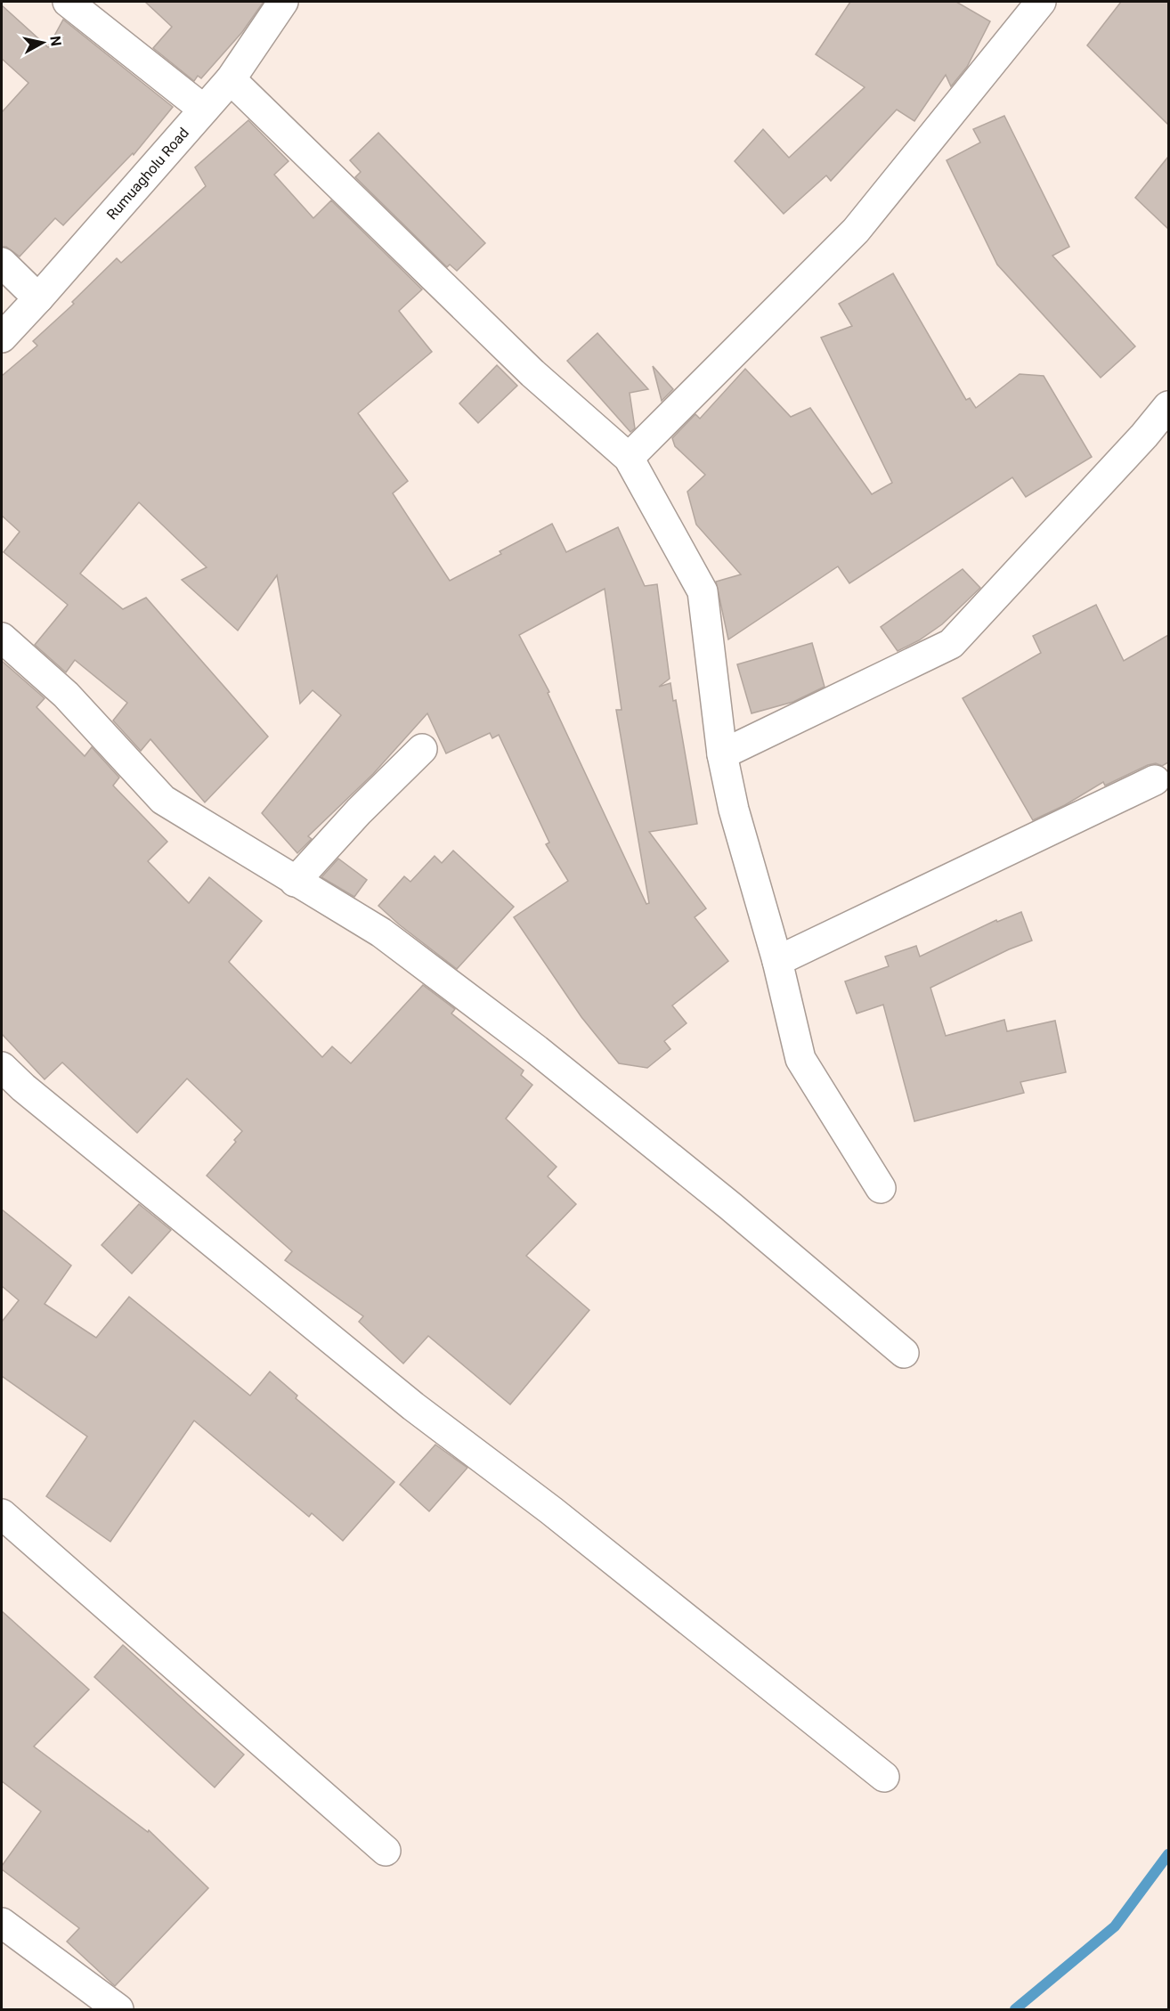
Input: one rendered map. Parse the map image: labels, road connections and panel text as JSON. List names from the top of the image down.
{
  "streets": {
    "street": ["Rumuagholu Road"]
  },
  "north": "right"
}
